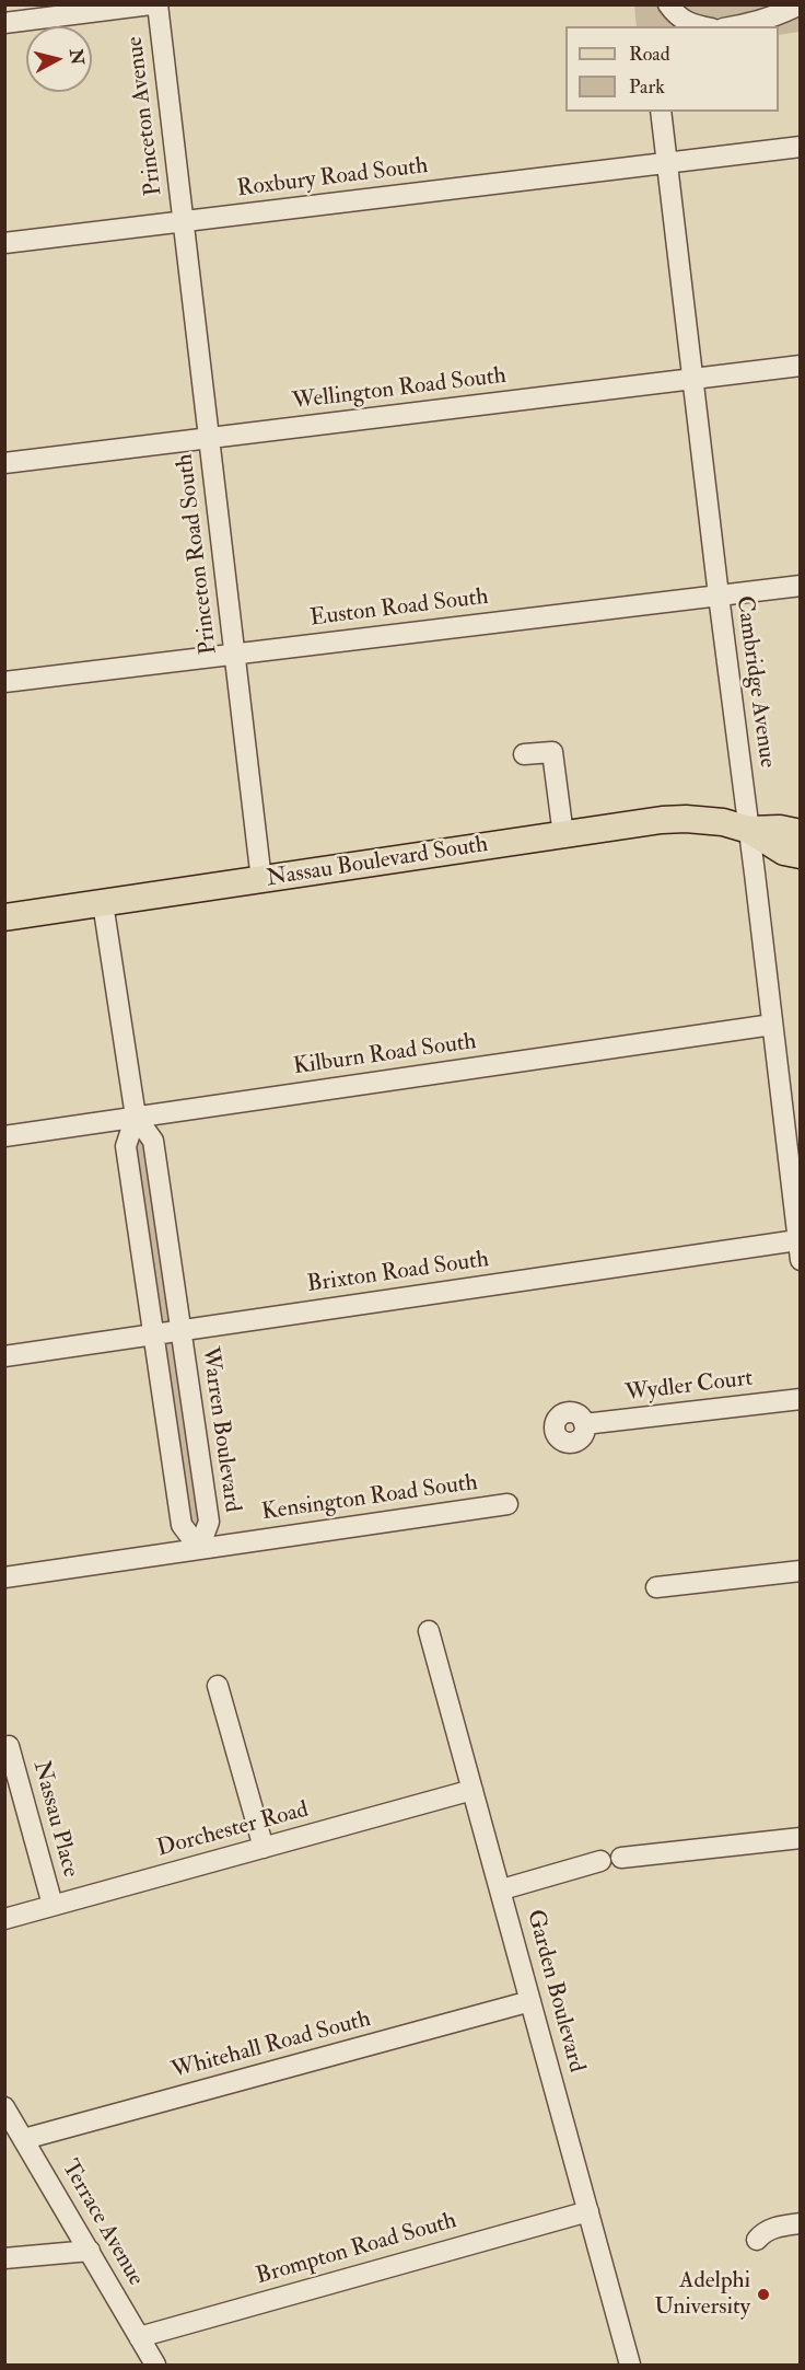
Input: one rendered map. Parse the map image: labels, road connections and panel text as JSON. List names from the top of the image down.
{
  "streets": {
    "main road": ["Nassau Boulevard South"],
    "street": [
      "Princeton Avenue",
      "Roxbury Road South",
      "Wellington Road South",
      "Princeton Road South",
      "Euston Road South",
      "Cambridge Avenue",
      "Kilburn Road South",
      "Brixton Road South",
      "Wydler Court",
      "Warren Boulevard",
      "Kensington Road South",
      "Nassau Place",
      "Dorchester Road",
      "Garden Boulevard",
      "Whitehall Road South",
      "Terrace Avenue",
      "Brompton Road South"
    ]
  },
  "crossings": [
    ["Princeton Avenue", "Roxbury Road South"],
    ["Princeton Avenue", "Princeton Road South"],
    ["Roxbury Road South", "Princeton Road South"],
    ["Roxbury Road South", "Cambridge Avenue"],
    ["Wellington Road South", "Princeton Road South"],
    ["Wellington Road South", "Cambridge Avenue"],
    ["Princeton Road South", "Euston Road South"],
    ["Princeton Road South", "Nassau Boulevard South"],
    ["Euston Road South", "Cambridge Avenue"],
    ["Cambridge Avenue", "Nassau Boulevard South"],
    ["Cambridge Avenue", "Kilburn Road South"],
    ["Cambridge Avenue", "Brixton Road South"],
    ["Nassau Boulevard South", "Warren Boulevard"],
    ["Kilburn Road South", "Warren Boulevard"],
    ["Brixton Road South", "Warren Boulevard"],
    ["Warren Boulevard", "Kensington Road South"],
    ["Nassau Place", "Dorchester Road"],
    ["Dorchester Road", "Garden Boulevard"],
    ["Garden Boulevard", "Whitehall Road South"],
    ["Garden Boulevard", "Brompton Road South"],
    ["Whitehall Road South", "Terrace Avenue"],
    ["Terrace Avenue", "Brompton Road South"]
  ],
  "places": ["Adelphi University"],
  "legend": ["Road", "Park"],
  "north": "right"
}
